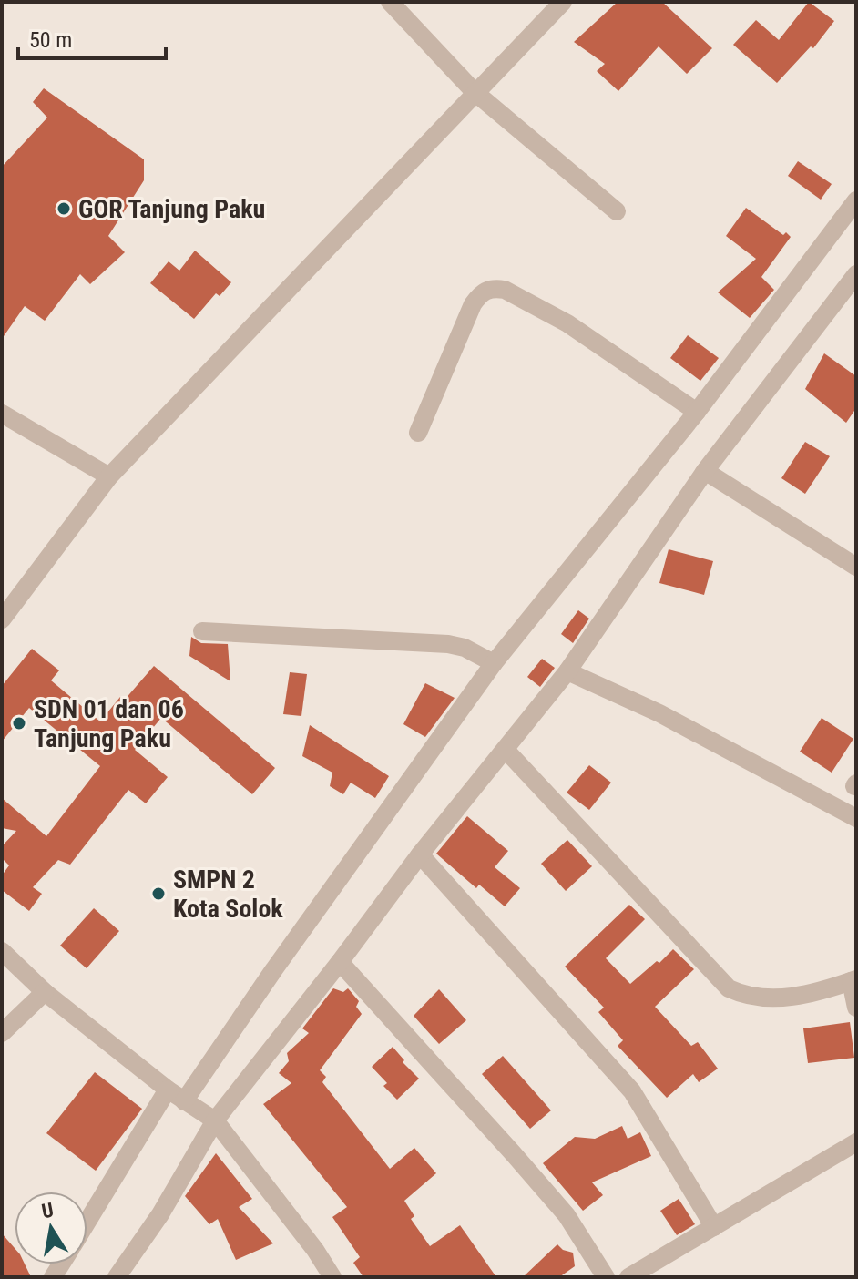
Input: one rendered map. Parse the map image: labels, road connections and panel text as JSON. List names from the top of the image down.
{
  "places": ["GOR Tanjung Paku", "SDN 01 dan 06 Tanjung Paku", "SMPN 2 Kota Solok"],
  "scale_bar": "50 m",
  "north": "top"
}
